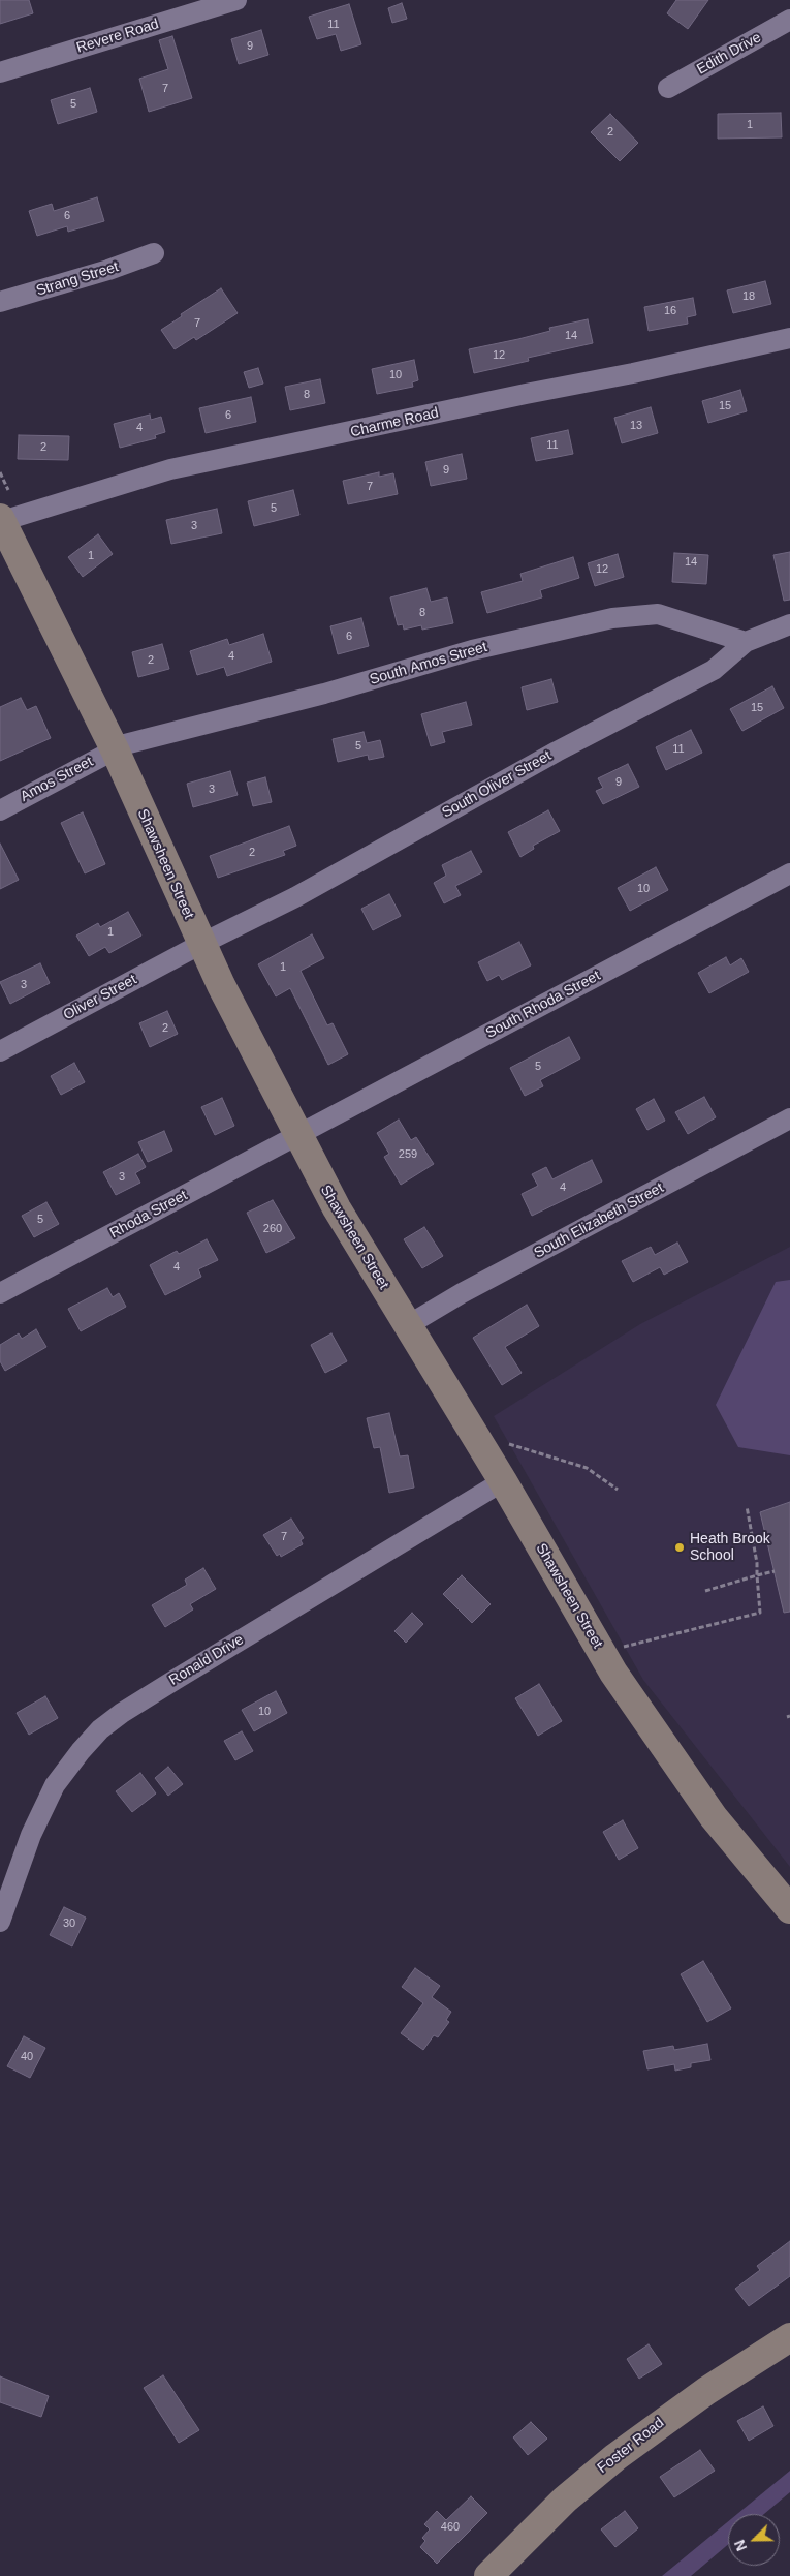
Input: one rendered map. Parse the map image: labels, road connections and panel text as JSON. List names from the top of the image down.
{
  "streets": {
    "main road": ["Shawsheen Street", "Foster Road"],
    "street": [
      "Revere Road",
      "Edith Drive",
      "Strang Street",
      "Charme Road",
      "South Amos Street",
      "Amos Street",
      "South Oliver Street",
      "Oliver Street",
      "South Rhoda Street",
      "Rhoda Street",
      "South Elizabeth Street",
      "Ronald Drive"
    ]
  },
  "crossings": [
    ["Charme Road", "Shawsheen Street"],
    ["South Amos Street", "Amos Street"],
    ["South Amos Street", "South Oliver Street"],
    ["South Amos Street", "Shawsheen Street"],
    ["Amos Street", "Shawsheen Street"],
    ["South Oliver Street", "Shawsheen Street"],
    ["South Oliver Street", "Oliver Street"],
    ["Shawsheen Street", "Oliver Street"],
    ["Shawsheen Street", "South Rhoda Street"],
    ["Shawsheen Street", "Rhoda Street"],
    ["Shawsheen Street", "South Elizabeth Street"],
    ["Shawsheen Street", "Ronald Drive"],
    ["South Rhoda Street", "Rhoda Street"]
  ],
  "places": ["Heath Brook School"],
  "house_numbers": [
    "11",
    "9",
    "7",
    "5",
    "1",
    "2",
    "6",
    "18",
    "16",
    "7",
    "14",
    "12",
    "10",
    "8",
    "15",
    "6",
    "13",
    "4",
    "11",
    "2",
    "9",
    "7",
    "5",
    "3",
    "1",
    "14",
    "12",
    "8",
    "6",
    "4",
    "2",
    "15",
    "5",
    "11",
    "9",
    "3",
    "2",
    "10",
    "1",
    "1",
    "3",
    "2",
    "5",
    "259",
    "3",
    "4",
    "5",
    "260",
    "4",
    "7",
    "10",
    "30",
    "40",
    "460"
  ],
  "north": "bottom left"
}
